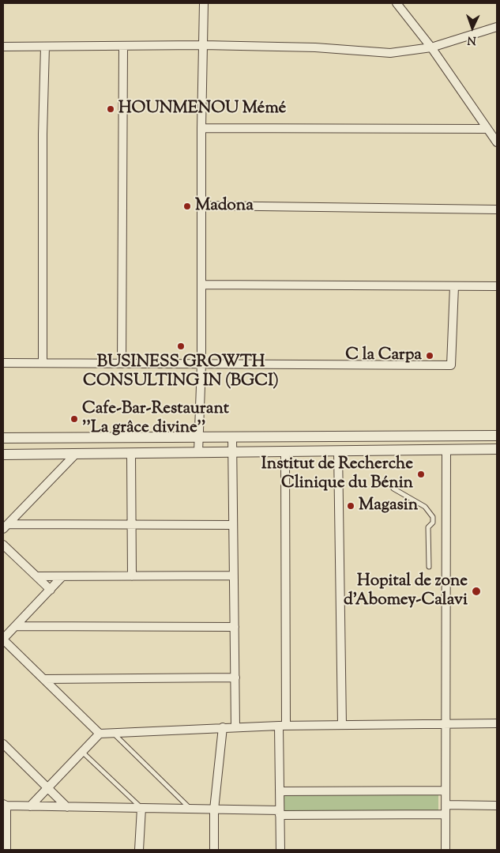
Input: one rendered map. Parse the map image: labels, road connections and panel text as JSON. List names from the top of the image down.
{
  "places": [
    "HOUNMENOU Mémé",
    "Madona",
    "BUSINESS GROWTH CONSULTING IN (BGCI)",
    "C la Carpa",
    "Cafe-Bar-Restaurant ''La grâce divine''",
    "Institut de Recherche Clinique du Bénin",
    "Magasin",
    "Hopital de zone d’Abomey-Calavi"
  ],
  "north": "bottom"
}
